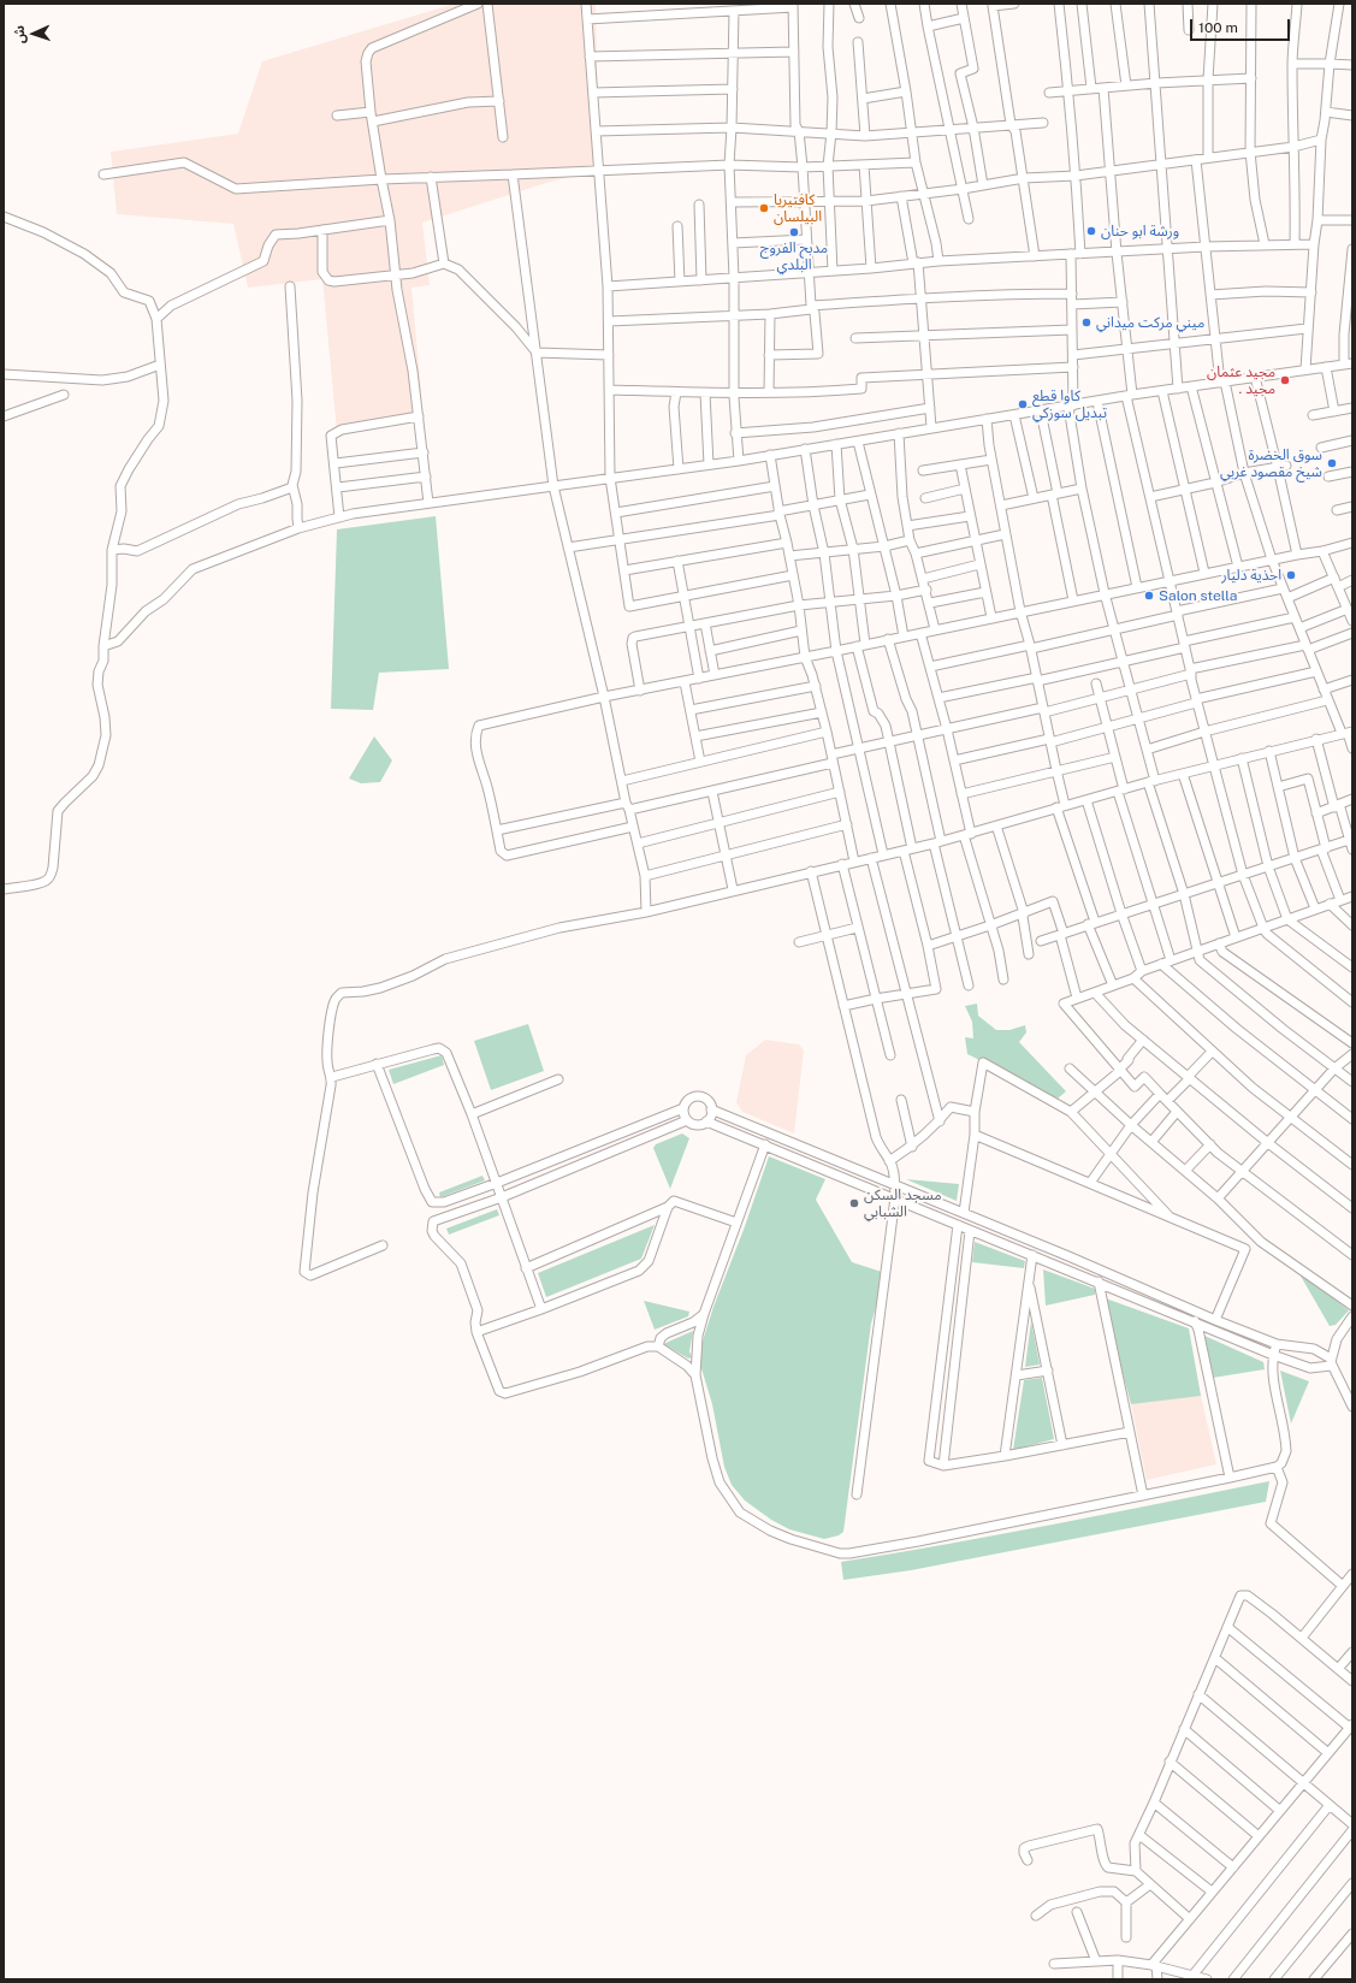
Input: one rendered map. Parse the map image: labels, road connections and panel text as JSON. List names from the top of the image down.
{
  "places": [
    "كافتيريا البيلسان",
    "ورشة ابو حنان",
    "مدبح الفروج البلدي",
    "ميني مركت ميداني",
    "مجيد عثمان . مجيد",
    "كاوا قطع تبديل سوزكي",
    "سوق الخضرة شيخ مقصود غربي",
    "احذية دليار",
    "Salon stella",
    "مسجد السكن الشبابي"
  ],
  "scale_bar": "100 m",
  "north": "left"
}
